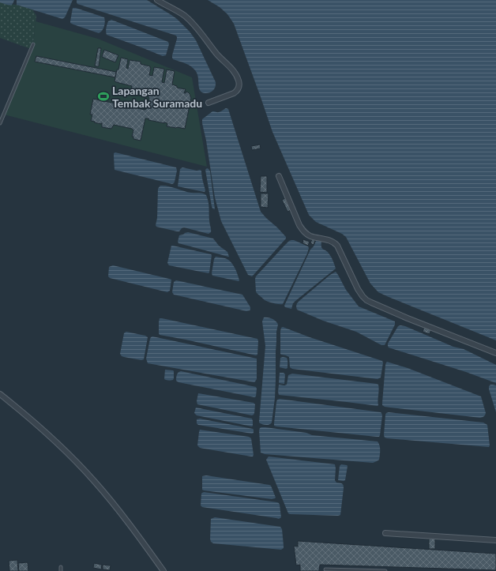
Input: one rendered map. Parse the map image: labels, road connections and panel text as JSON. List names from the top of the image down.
{
  "places": {
    "sports": ["Lapangan Tembak Suramadu"]
  }
}
